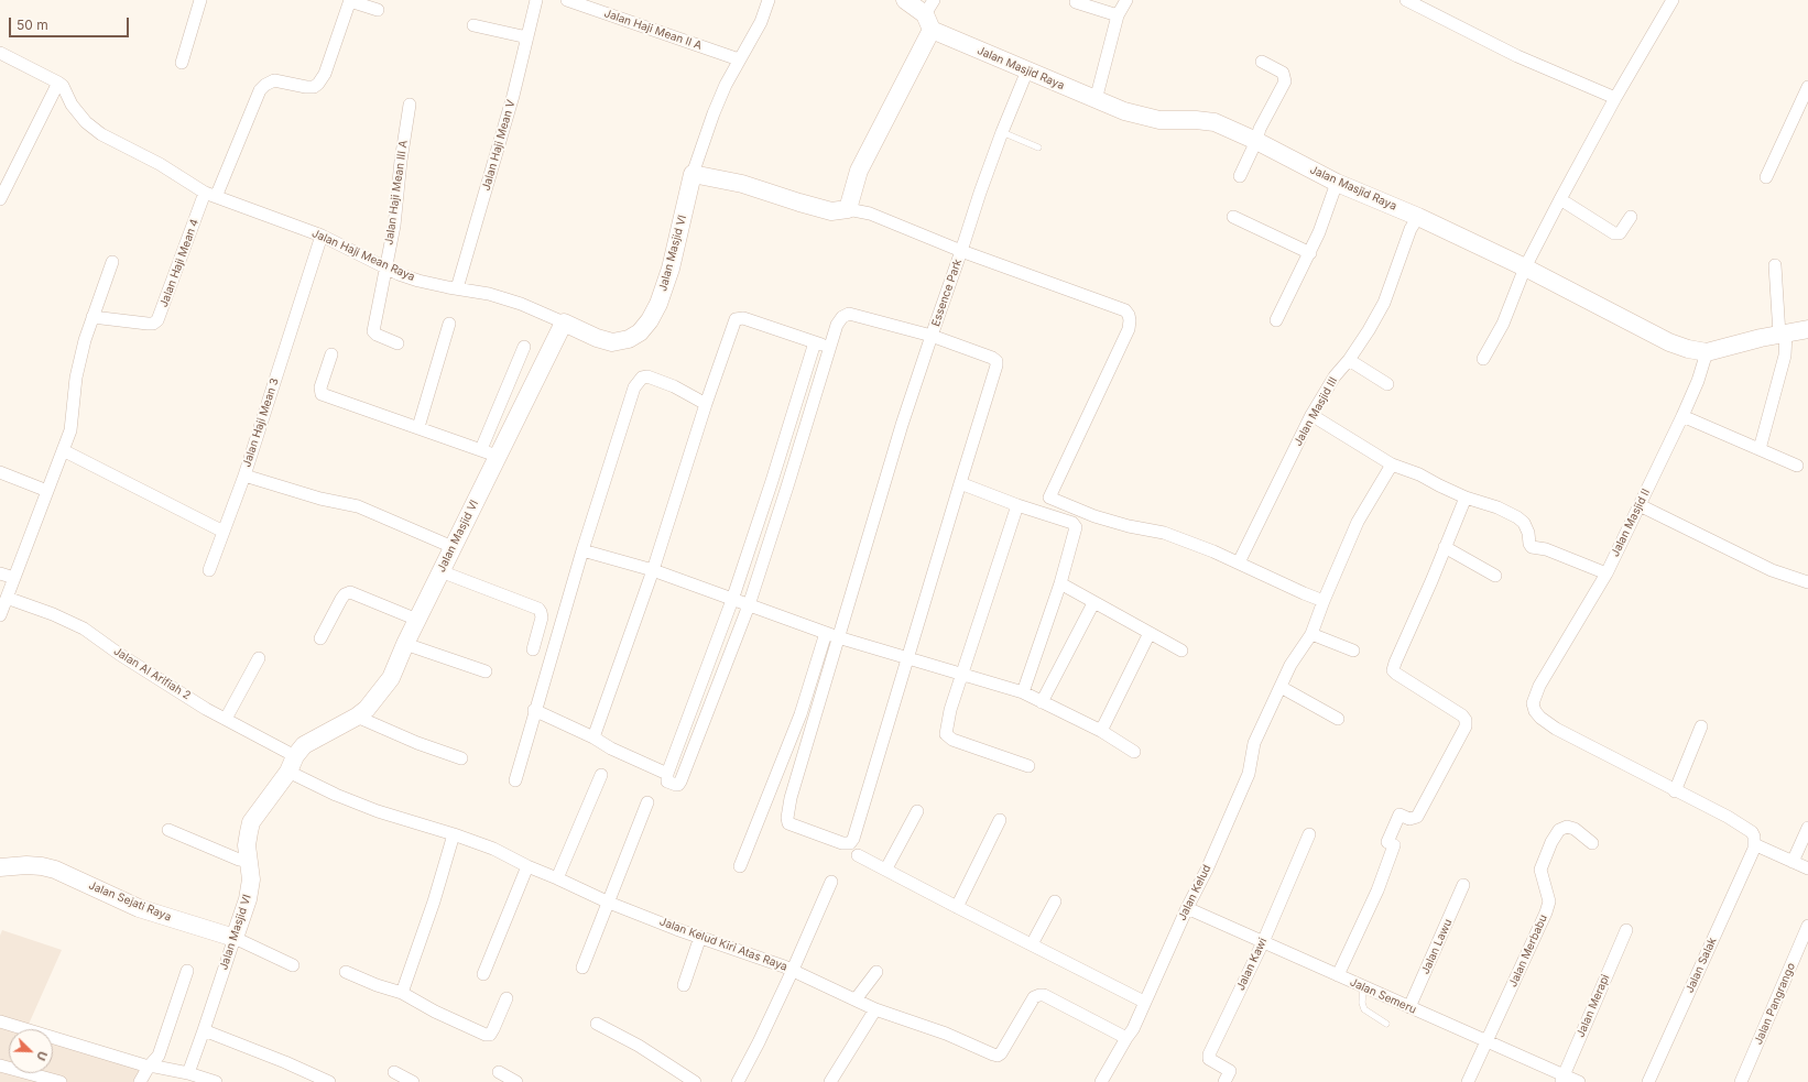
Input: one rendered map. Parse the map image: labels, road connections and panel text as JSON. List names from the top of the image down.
{
  "streets": {
    "street": [
      "Jalan Haji Mean II A",
      "Jalan Masjid Raya",
      "Jalan Haji Mean V",
      "Jalan Haji Mean III A",
      "Jalan Masjid VI",
      "Jalan Haji Mean Raya",
      "Jalan Haji Mean 4",
      "Essence Park",
      "Jalan Masjid III",
      "Jalan Haji Mean 3",
      "Jalan Masjid II",
      "Jalan Al Arifiah 2",
      "Jalan Kelud",
      "Jalan Sejati Raya",
      "Jalan Kelud Kiri Atas Raya",
      "Jalan Lawu",
      "Jalan Merbabu",
      "Jalan Kawi",
      "Jalan Salak",
      "Jalan Semeru",
      "Jalan Pangrango",
      "Jalan Merapi"
    ]
  },
  "crossings": [
    ["Jalan Haji Mean II A", "Jalan Masjid VI"],
    ["Jalan Masjid Raya", "Essence Park"],
    ["Jalan Masjid Raya", "Jalan Masjid III"],
    ["Jalan Masjid Raya", "Jalan Masjid II"],
    ["Jalan Haji Mean V", "Jalan Haji Mean Raya"],
    ["Jalan Haji Mean III A", "Jalan Haji Mean Raya"],
    ["Jalan Masjid VI", "Jalan Haji Mean Raya"],
    ["Jalan Masjid VI", "Jalan Haji Mean 3"],
    ["Jalan Masjid VI", "Jalan Al Arifiah 2"],
    ["Jalan Masjid VI", "Jalan Sejati Raya"],
    ["Jalan Masjid VI", "Jalan Kelud Kiri Atas Raya"],
    ["Jalan Haji Mean Raya", "Jalan Haji Mean 4"],
    ["Jalan Haji Mean Raya", "Jalan Haji Mean 3"],
    ["Jalan Masjid II", "Jalan Salak"],
    ["Jalan Al Arifiah 2", "Jalan Kelud Kiri Atas Raya"],
    ["Jalan Kelud", "Jalan Kelud Kiri Atas Raya"],
    ["Jalan Kelud", "Jalan Semeru"],
    ["Jalan Lawu", "Jalan Semeru"],
    ["Jalan Merbabu", "Jalan Semeru"],
    ["Jalan Kawi", "Jalan Semeru"],
    ["Jalan Semeru", "Jalan Merapi"]
  ],
  "scale_bar": "50 m",
  "north": "bottom right"
}
